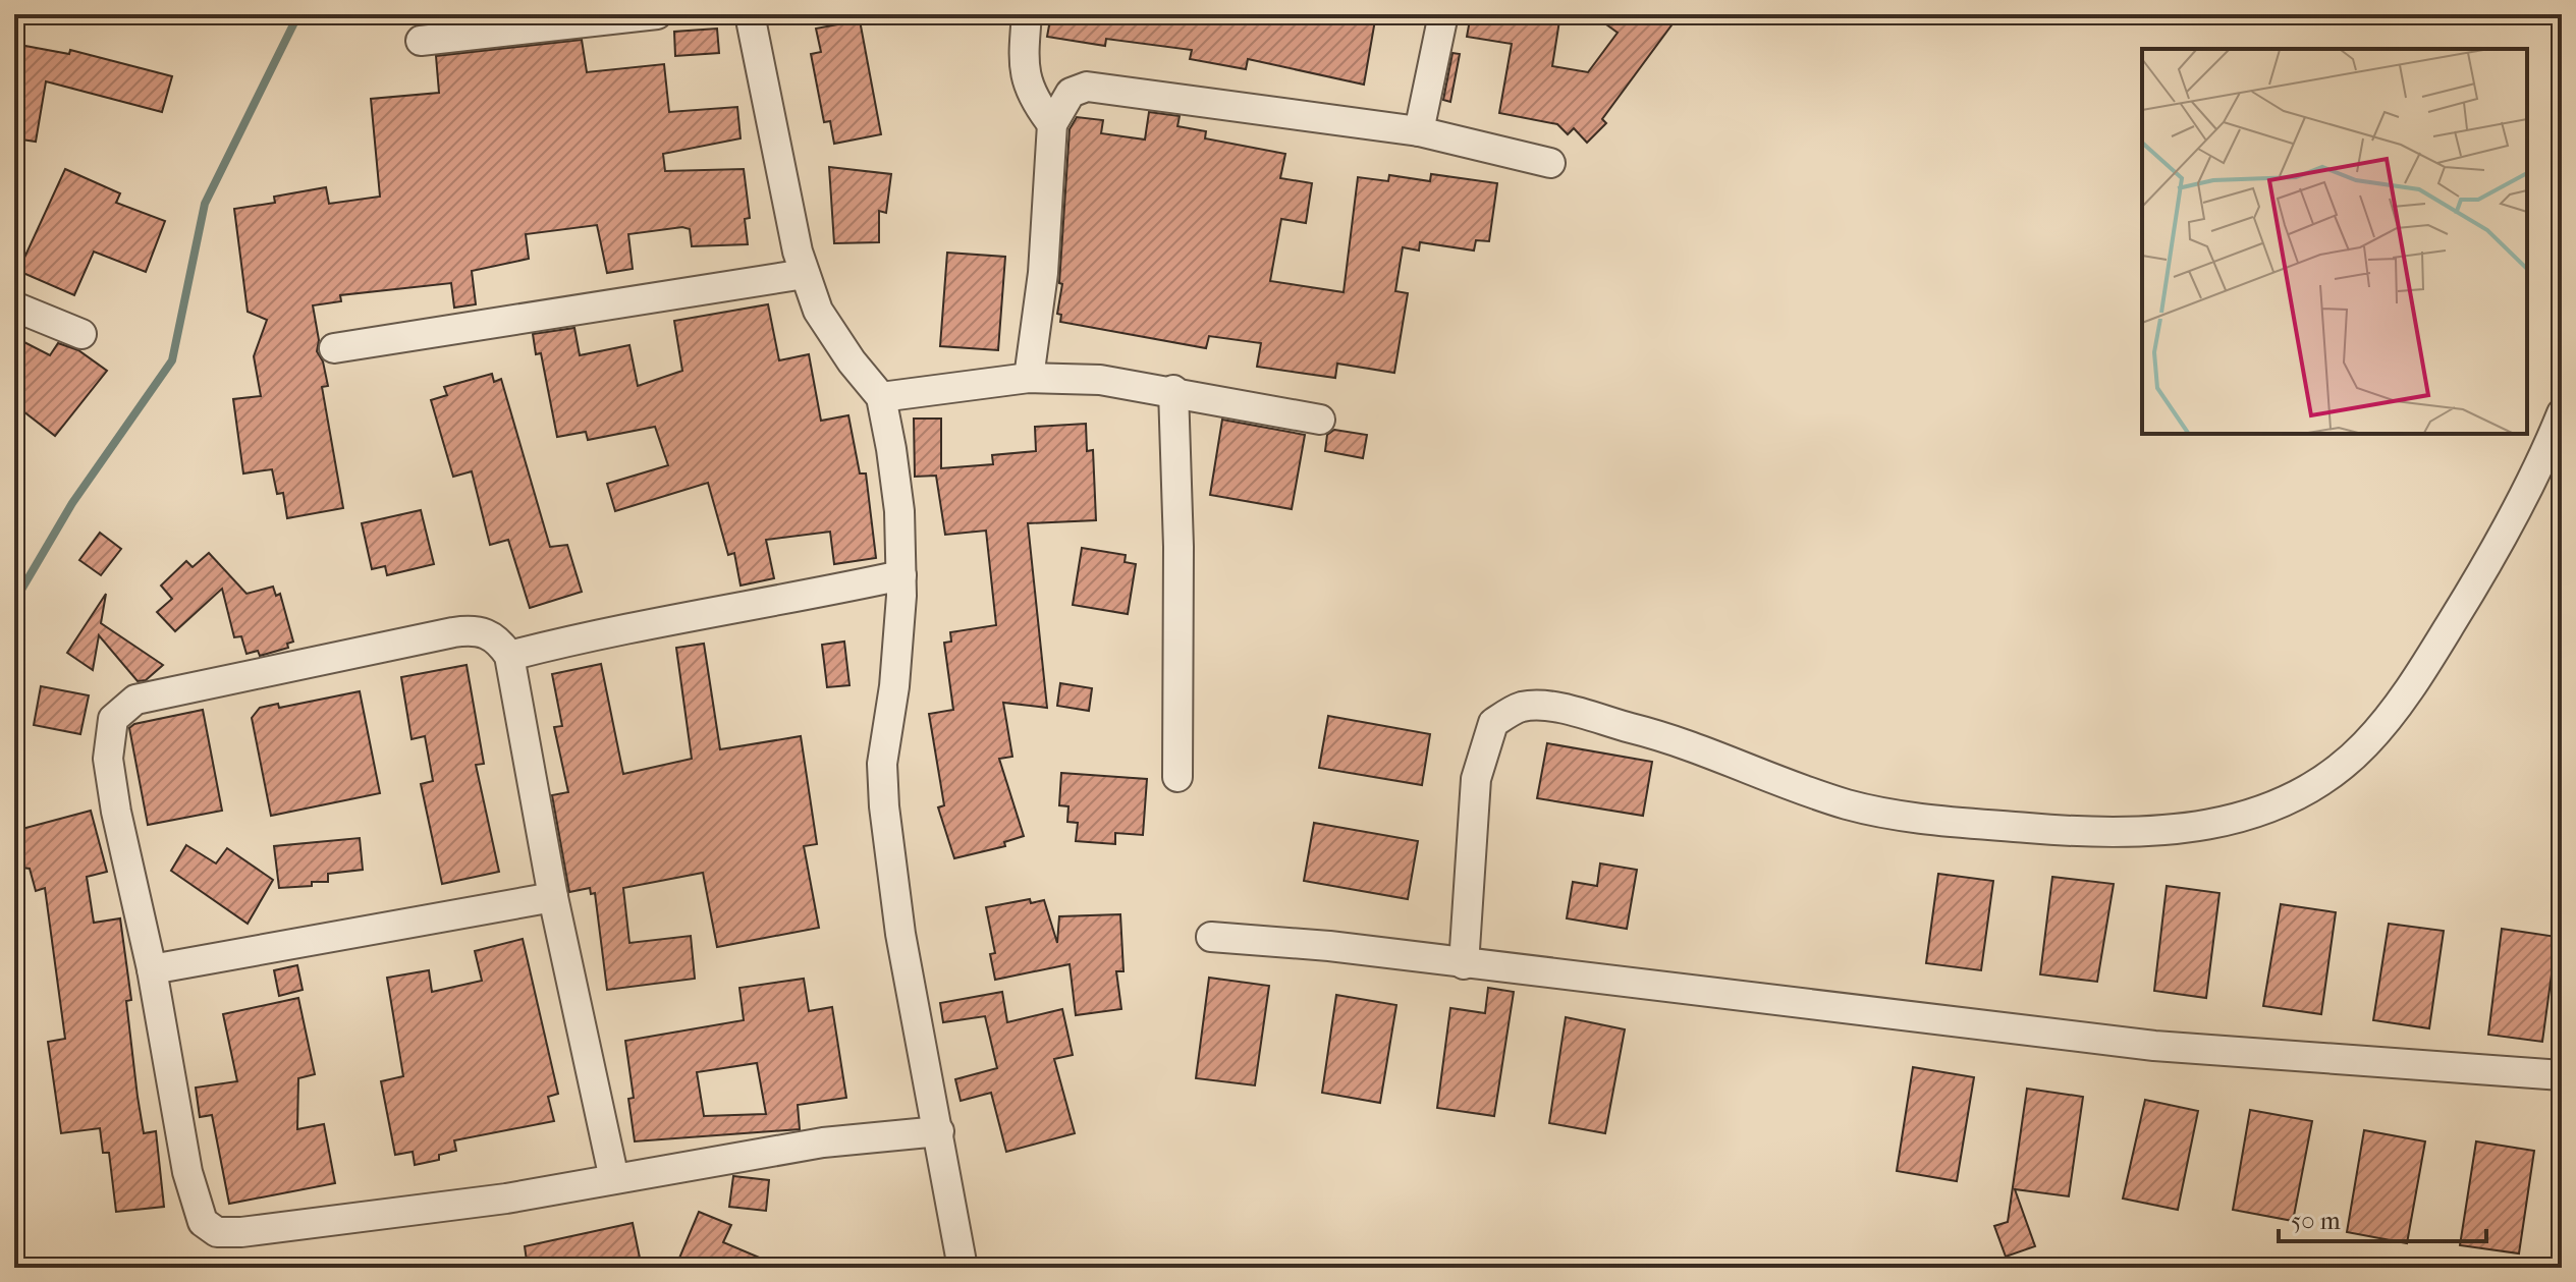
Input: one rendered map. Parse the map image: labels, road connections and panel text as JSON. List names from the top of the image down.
{
  "scale_bar": "50 m"
}
